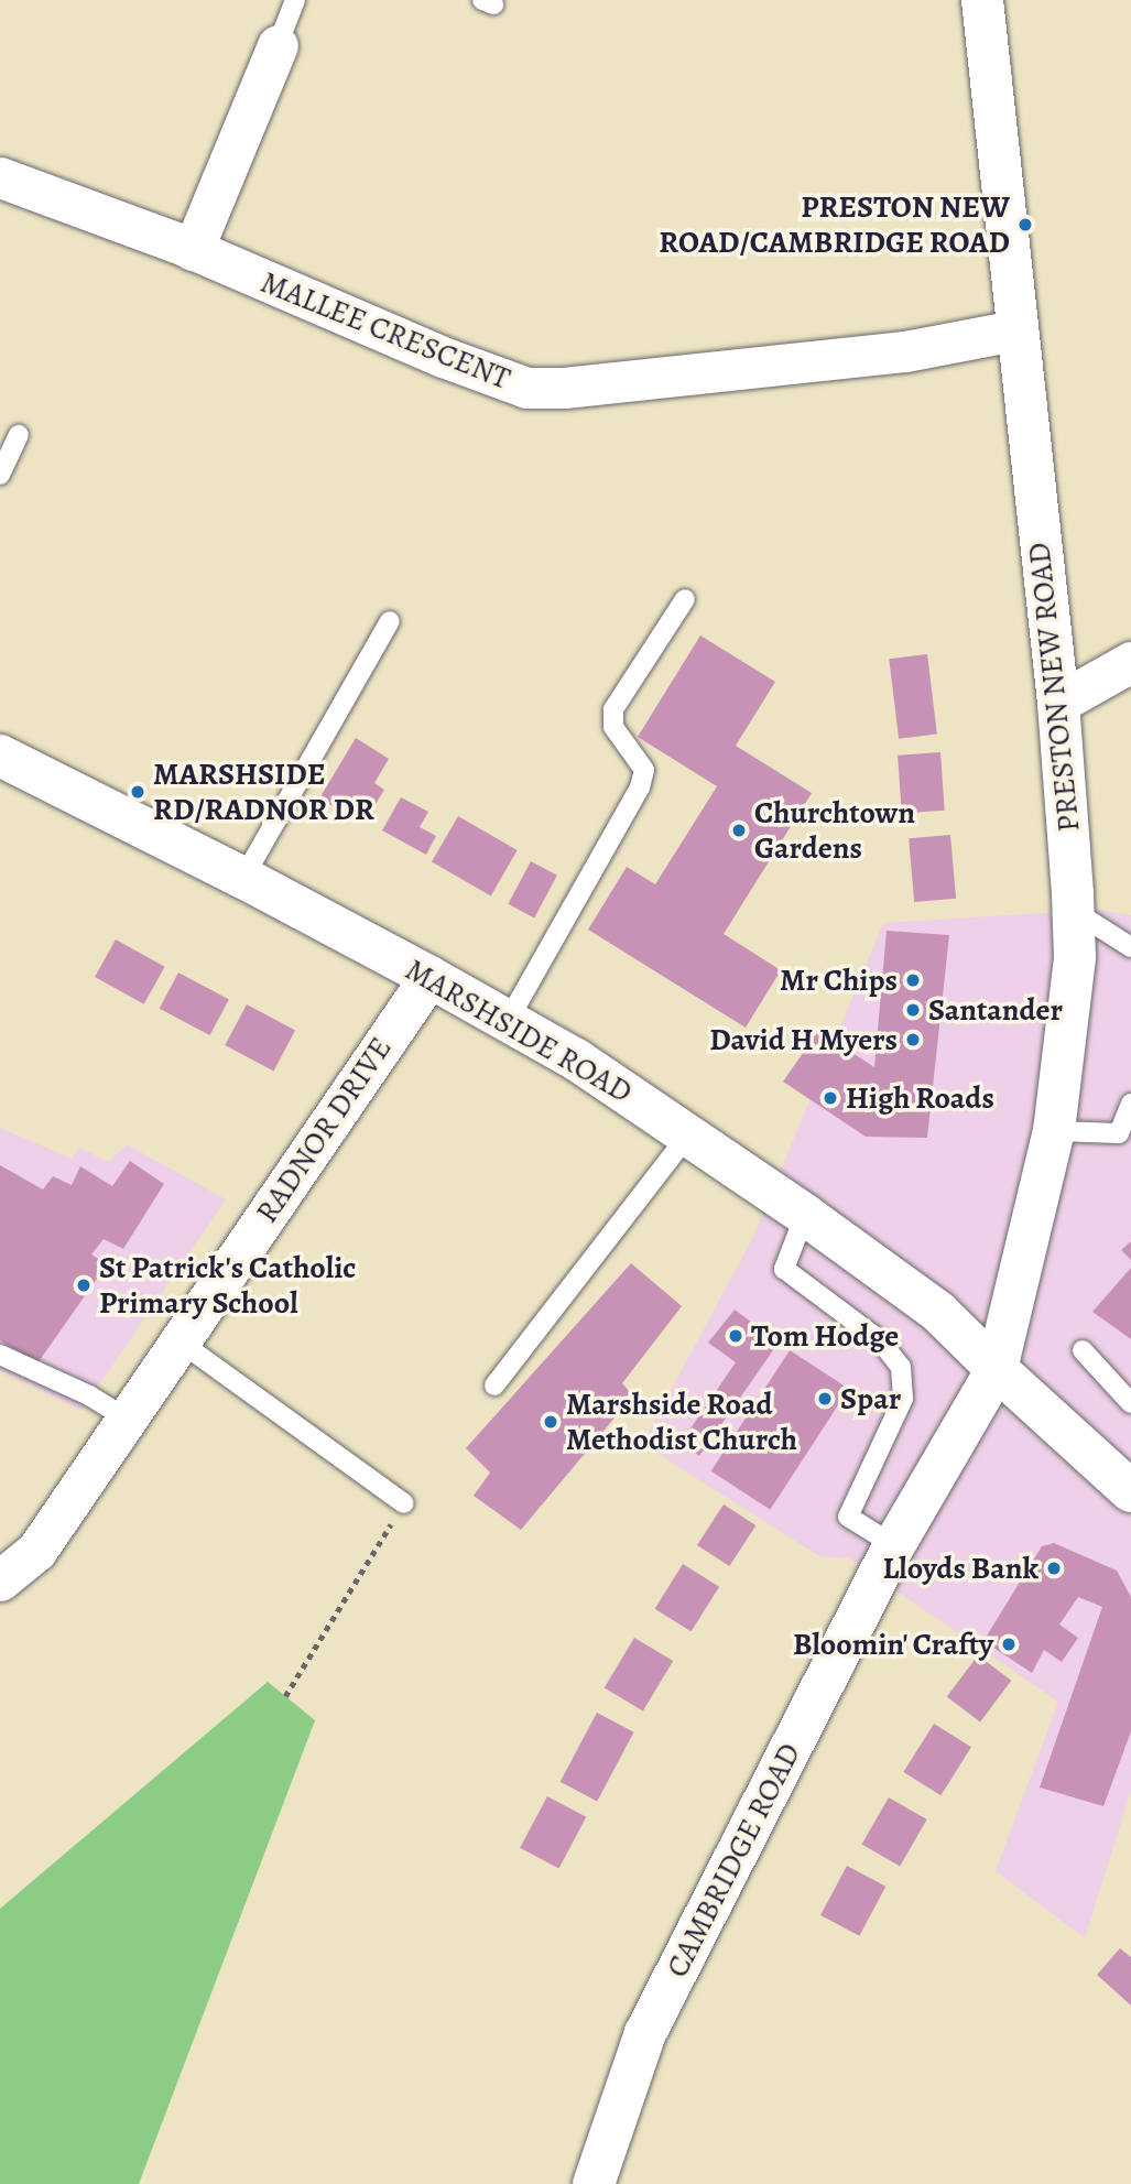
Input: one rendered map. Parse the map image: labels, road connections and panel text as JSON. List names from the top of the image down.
{
  "streets": {
    "main road": ["PRESTON NEW ROAD", "MARSHSIDE ROAD", "CAMBRIDGE ROAD"],
    "street": ["MALLEE CRESCENT", "RADNOR DRIVE"]
  },
  "crossings": [
    ["MALLEE CRESCENT", "PRESTON NEW ROAD"],
    ["PRESTON NEW ROAD", "MARSHSIDE ROAD"],
    ["PRESTON NEW ROAD", "CAMBRIDGE ROAD"],
    ["MARSHSIDE ROAD", "RADNOR DRIVE"]
  ],
  "places": [
    "PRESTON NEW ROAD/CAMBRIDGE ROAD",
    "MARSHSIDE RD/RADNOR DR",
    "Churchtown Gardens",
    "Mr Chips",
    "Santander",
    "David H Myers",
    "High Roads",
    "St Patrick's Catholic Primary School",
    "Tom Hodge",
    "Spar",
    "Marshside Road Methodist Church",
    "Lloyds Bank",
    "Bloomin' Crafty"
  ]
}
